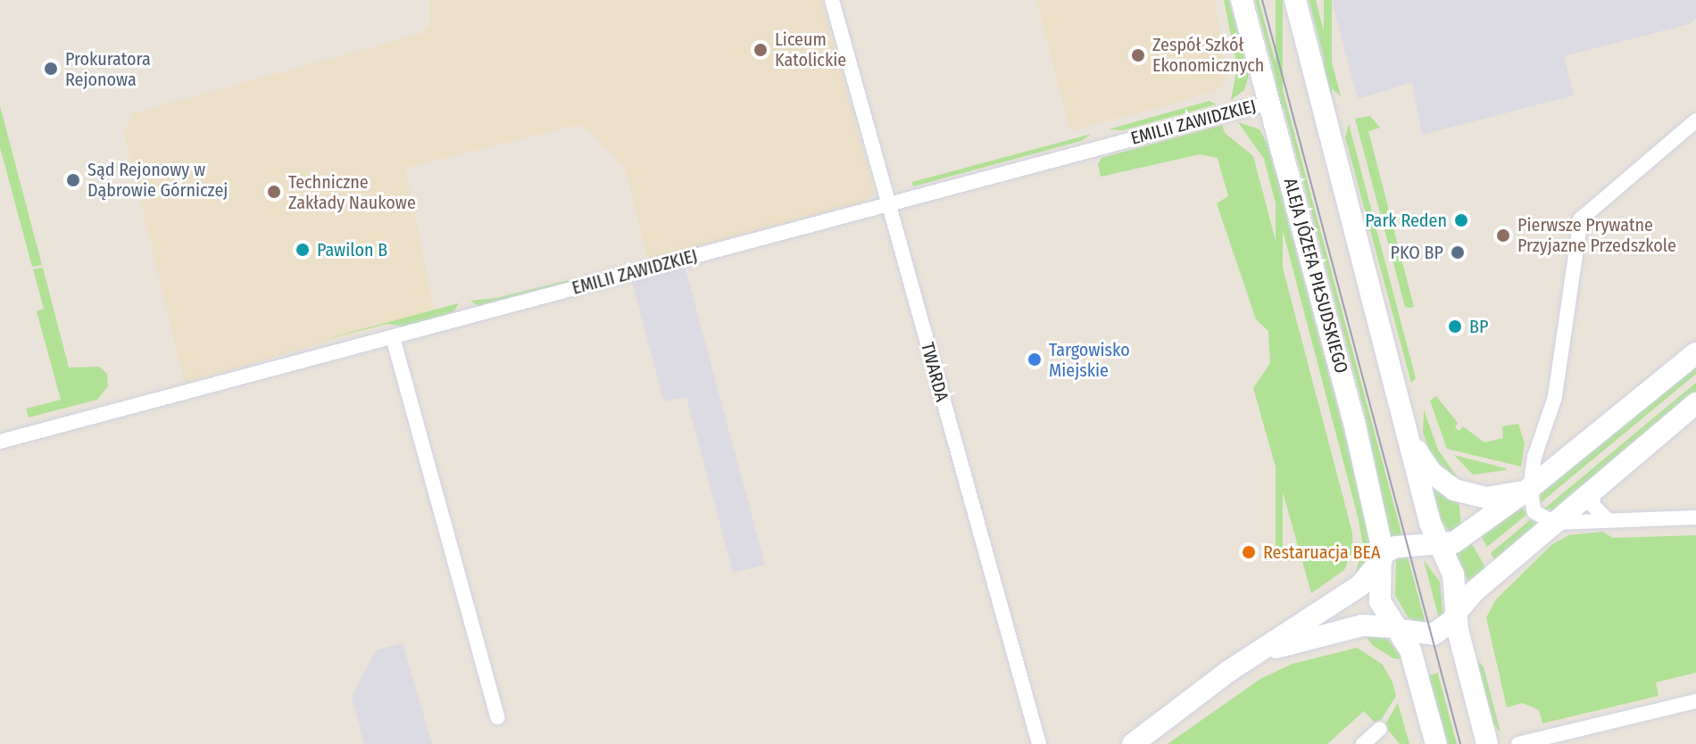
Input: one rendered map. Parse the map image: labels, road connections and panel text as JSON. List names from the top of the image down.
{
  "streets": {
    "street": ["EMILII ZAWIDZKIEJ", "ALEJA JÓZEFA PIŁSUDSKIEGO", "TWARDA"]
  },
  "crossings": [
    ["EMILII ZAWIDZKIEJ", "ALEJA JÓZEFA PIŁSUDSKIEGO"],
    ["EMILII ZAWIDZKIEJ", "TWARDA"]
  ],
  "places": [
    "Liceum Katolickie",
    "Zespół Szkół Ekonomicznych",
    "Prokuratora Rejonowa",
    "Sąd Rejonowy w Dąbrowie Górniczej",
    "Techniczne Zakłady Naukowe",
    "Park Reden",
    "Pierwsze Prywatne Przyjazne Przedszkole",
    "Pawilon B",
    "PKO BP",
    "BP",
    "Targowisko Miejskie",
    "Restaruacja BEA"
  ]
}
